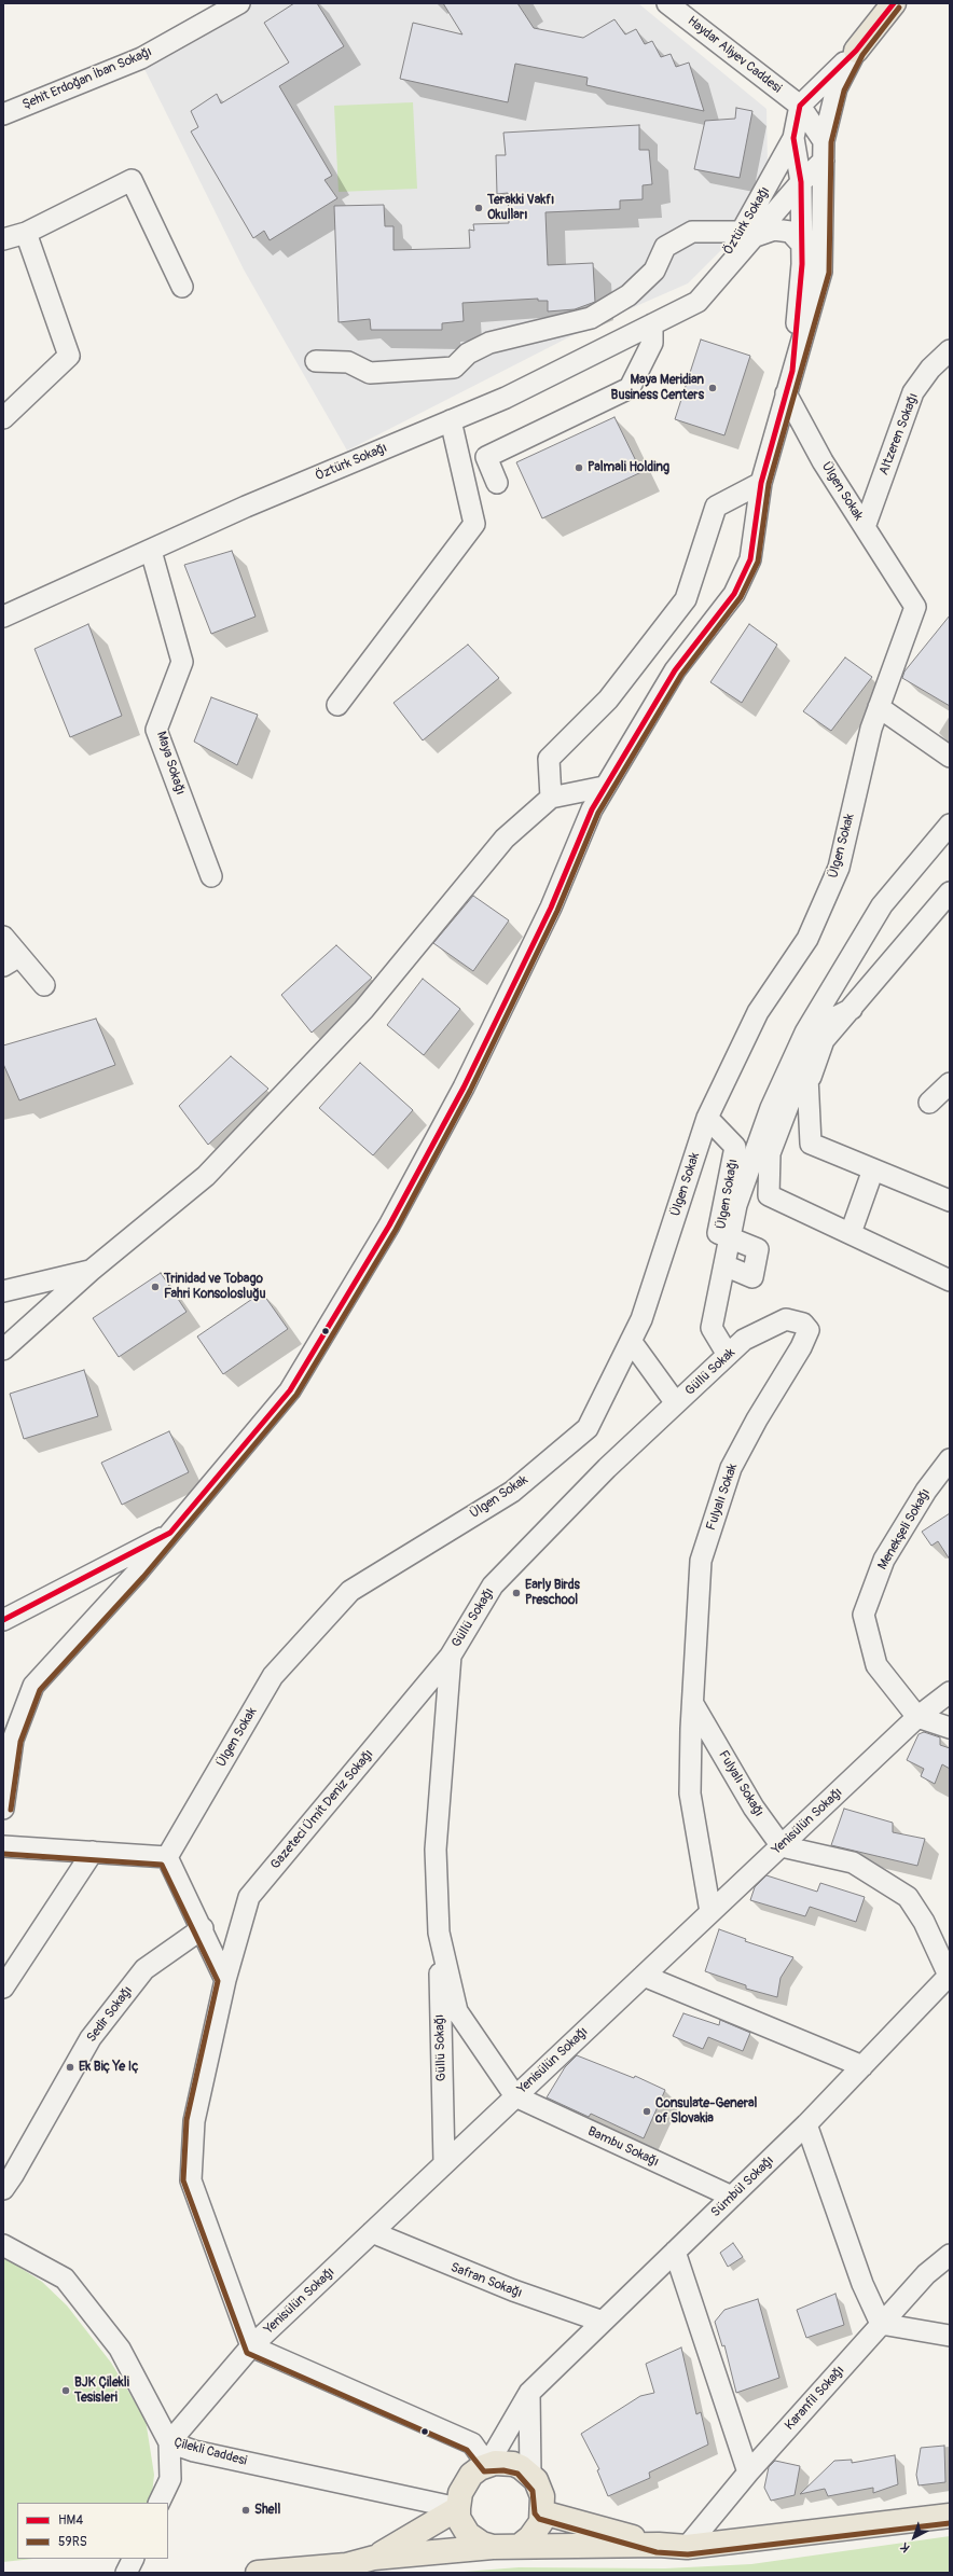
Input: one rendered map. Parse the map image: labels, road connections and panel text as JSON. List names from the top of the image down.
{
  "streets": {
    "street": [
      "Haydar Aliyev Caddesi",
      "Şehit Erdoğan İban Sokağı",
      "Öztürk Sokağı",
      "Altzeren Sokağı",
      "Ülgen Sokak",
      "Maya Sokağı",
      "Ülgen Sokağı",
      "Güllü Sokak",
      "Fulyalı Sokak",
      "Menekşeli Sokağı",
      "Güllü Sokağı",
      "Fulyalı Sokağı",
      "Gazeteci Ümit Deniz Sokağı",
      "Yenisülün Sokağı",
      "Sedir Sokağı",
      "Bambu Sokağı",
      "Sümbül Sokağı",
      "Safran Sokağı",
      "Karanfil Sokağı",
      "Çilekli Caddesi"
    ]
  },
  "crossings": [
    ["Haydar Aliyev Caddesi", "Öztürk Sokağı"],
    ["Öztürk Sokağı", "Maya Sokağı"],
    ["Altzeren Sokağı", "Ülgen Sokak"],
    ["Ülgen Sokak", "Ülgen Sokağı"],
    ["Güllü Sokak", "Fulyalı Sokak"],
    ["Güllü Sokak", "Güllü Sokağı"],
    ["Fulyalı Sokak", "Fulyalı Sokağı"],
    ["Menekşeli Sokağı", "Yenisülün Sokağı"],
    ["Güllü Sokağı", "Gazeteci Ümit Deniz Sokağı"],
    ["Güllü Sokağı", "Yenisülün Sokağı"],
    ["Güllü Sokağı", "Bambu Sokağı"],
    ["Fulyalı Sokağı", "Yenisülün Sokağı"],
    ["Gazeteci Ümit Deniz Sokağı", "Yenisülün Sokağı"],
    ["Yenisülün Sokağı", "Bambu Sokağı"],
    ["Yenisülün Sokağı", "Safran Sokağı"],
    ["Yenisülün Sokağı", "Çilekli Caddesi"],
    ["Bambu Sokağı", "Sümbül Sokağı"],
    ["Sümbül Sokağı", "Safran Sokağı"],
    ["Sümbül Sokağı", "Çilekli Caddesi"]
  ],
  "places": [
    "Terakki Vakfı Okulları",
    "Maya Meridian Business Centers",
    "Palmali Holding",
    "Trinidad ve Tobago Fahri Konsolosluğu",
    "Early Birds Preschool",
    "Ek Biç Ye Iç",
    "Consulate-General of Slovakia",
    "BJK Çilekli Tesisleri",
    "Shell"
  ],
  "lines": ["transit line HM4", "transit line 59RS"],
  "legend": ["HM4", "59RS"],
  "north": "bottom left"
}
